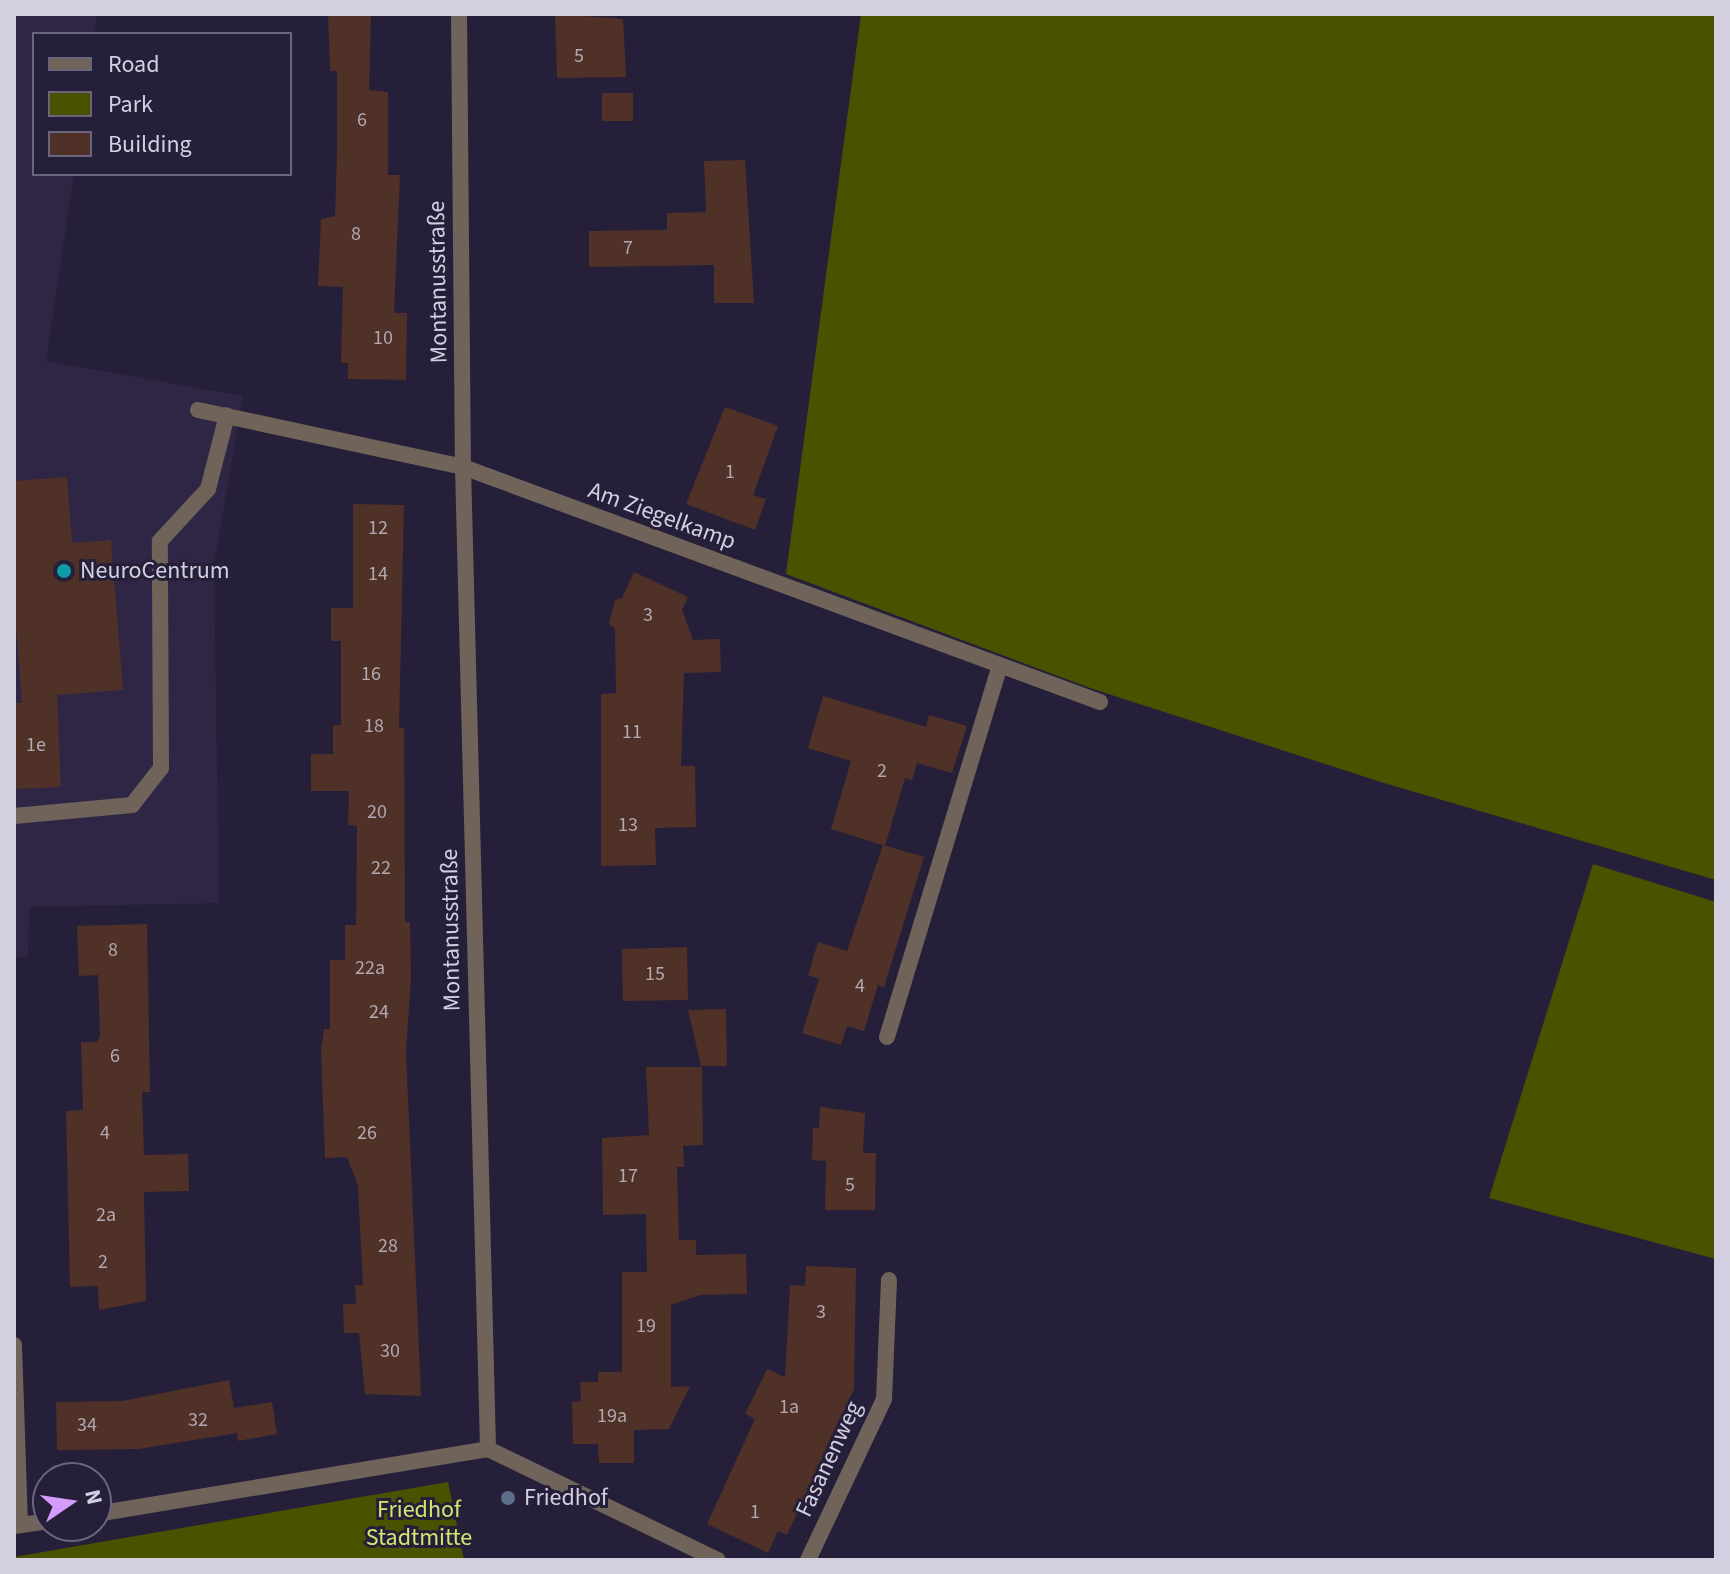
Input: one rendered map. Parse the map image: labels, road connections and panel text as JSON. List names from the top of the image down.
{
  "streets": {
    "street": ["Montanusstraße", "Am Ziegelkamp", "Fasanenweg"]
  },
  "crossings": [
    ["Montanusstraße", "Am Ziegelkamp"]
  ],
  "parks": ["Friedhof Stadtmitte"],
  "places": ["NeuroCentrum", "Friedhof"],
  "house_numbers": [
    "5",
    "6",
    "8",
    "7",
    "10",
    "1",
    "12",
    "14",
    "3",
    "16",
    "18",
    "11",
    "1e",
    "2",
    "20",
    "13",
    "22",
    "8",
    "22a",
    "15",
    "4",
    "24",
    "6",
    "4",
    "26",
    "17",
    "5",
    "2a",
    "28",
    "2",
    "3",
    "19",
    "30",
    "1a",
    "19a",
    "32",
    "34",
    "1"
  ],
  "legend": ["Road", "Park", "Building"],
  "north": "right"
}
